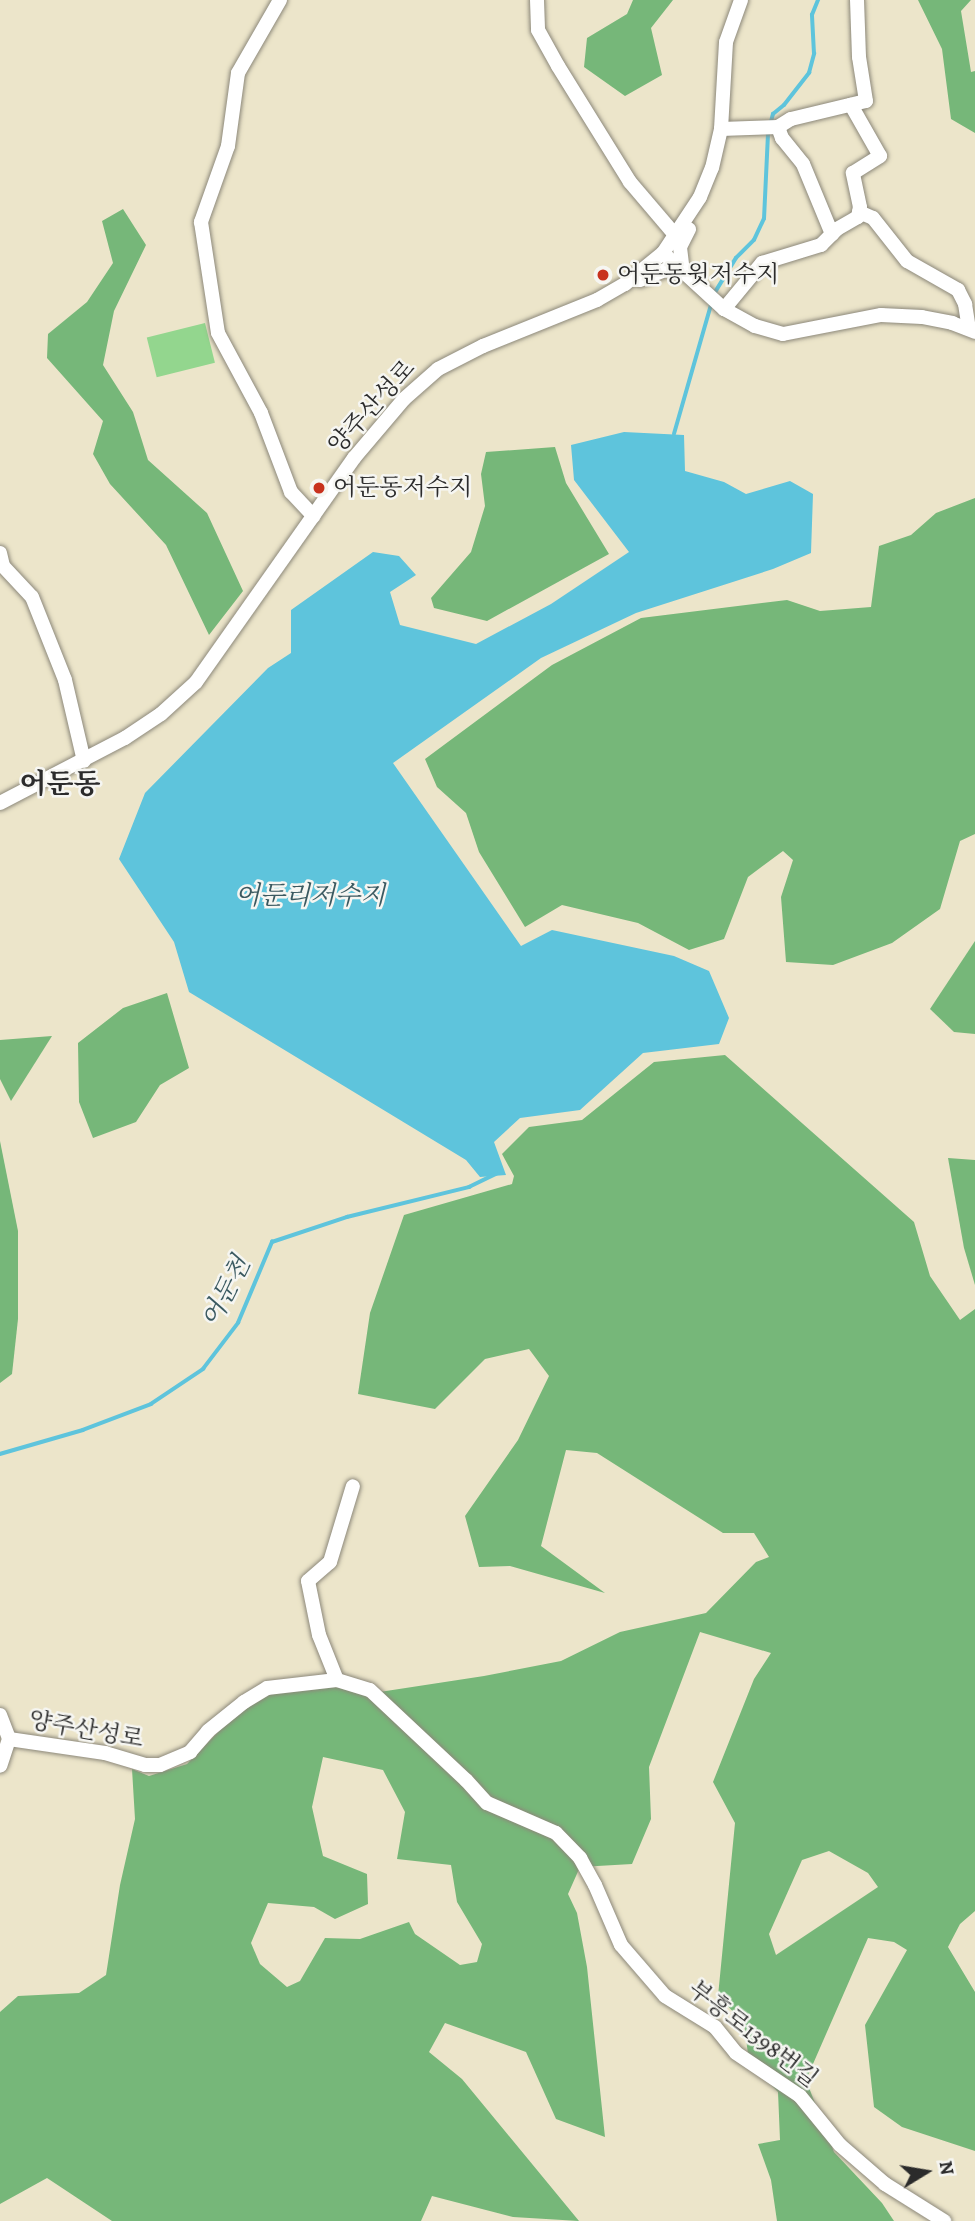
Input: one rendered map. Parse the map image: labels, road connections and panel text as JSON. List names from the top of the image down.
{
  "streets": {
    "street": ["양주산성로", "부흥로1398번길"]
  },
  "crossings": [
    ["양주산성로", "부흥로1398번길"]
  ],
  "districts": ["어둔동"],
  "water": ["어둔리저수지", "어둔천"],
  "places": ["어둔동윗저수지", "어둔동저수지"],
  "north": "right"
}
